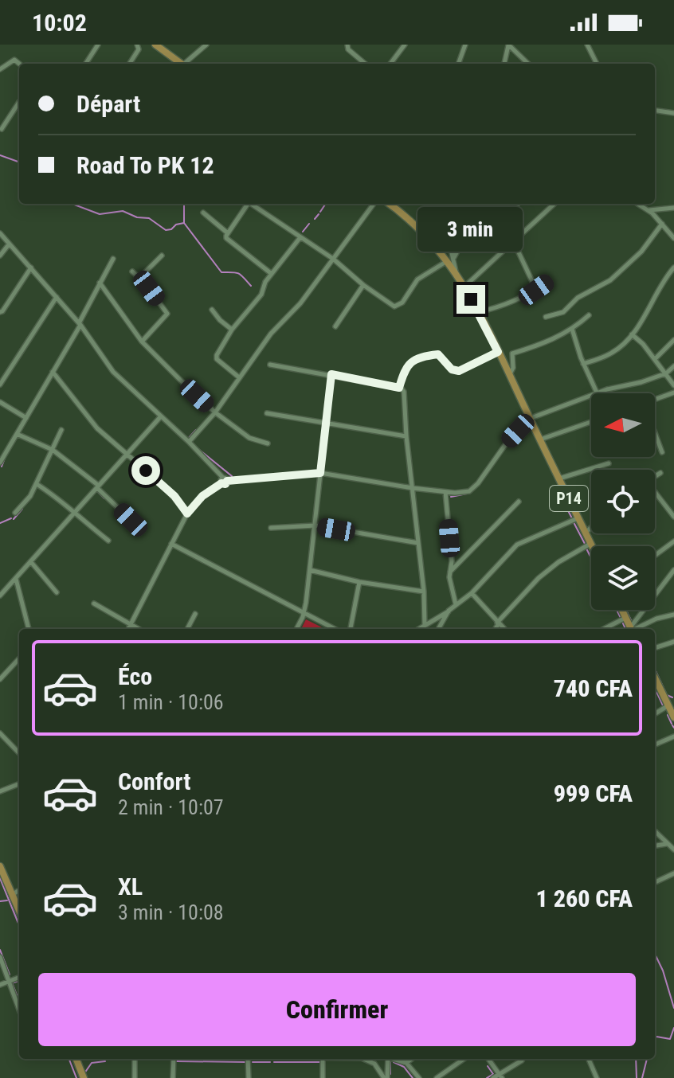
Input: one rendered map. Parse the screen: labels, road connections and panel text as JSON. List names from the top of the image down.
{
  "streets": {
    "main road": ["P14"]
  },
  "north": "left",
  "page": {
    "status": "10:02",
    "banner": ["Départ", "Road To PK 12"],
    "bubble": "3 min",
    "list": [
      {
        "name": "Éco",
        "note": "1 min · 10:06",
        "value": "740 CFA"
      },
      {
        "name": "Confort",
        "note": "2 min · 10:07",
        "value": "999 CFA"
      },
      {
        "name": "XL",
        "note": "3 min · 10:08",
        "value": "1 260 CFA"
      }
    ],
    "buttons": "Confirmer"
  }
}
